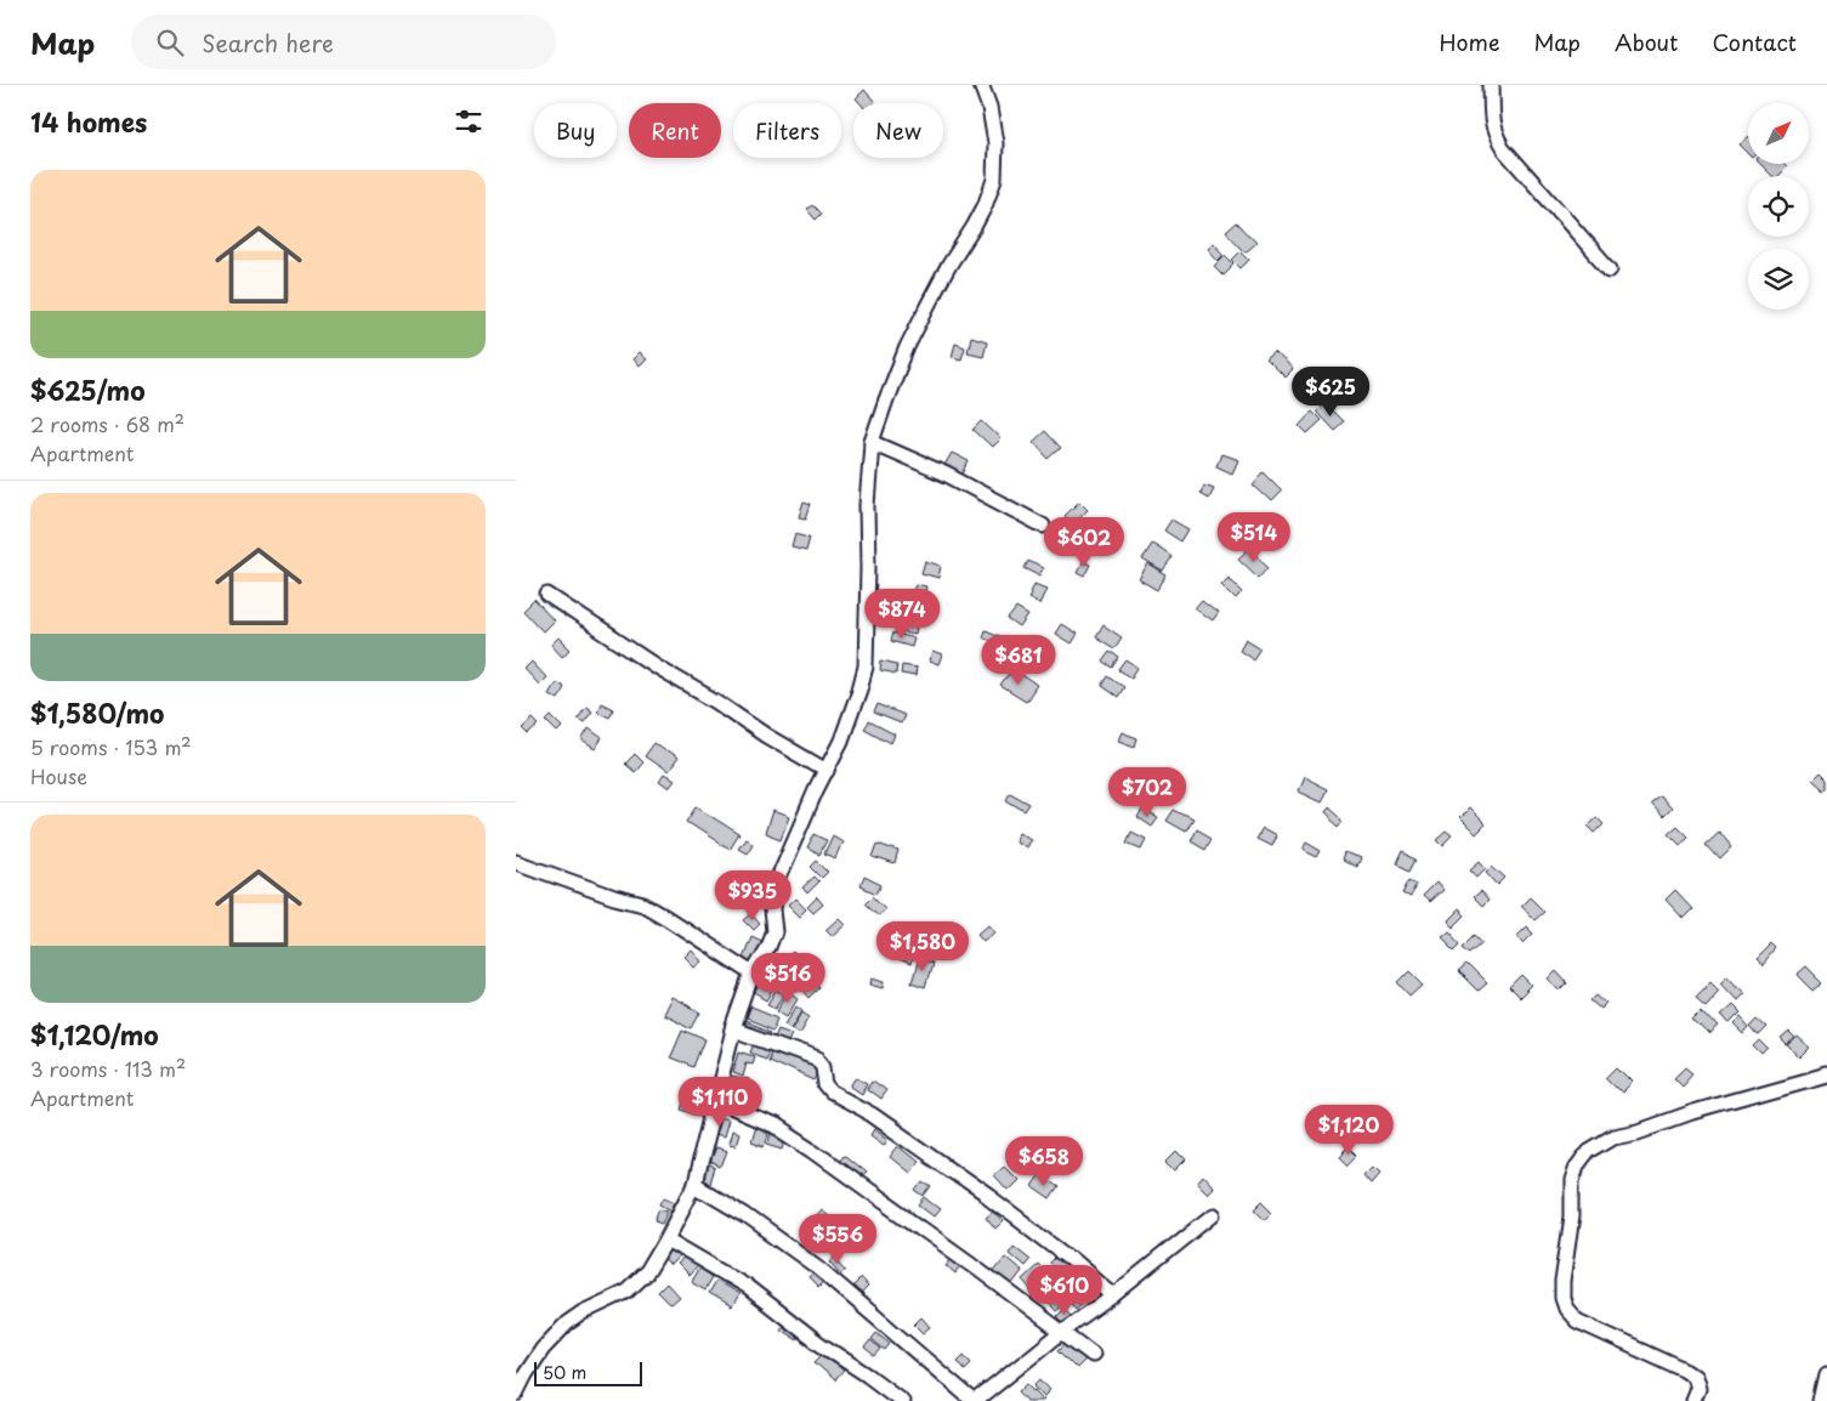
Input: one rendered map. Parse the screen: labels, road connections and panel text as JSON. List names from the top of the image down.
{
  "scale_bar": "50 m",
  "north": "top right",
  "page": {
    "header": "Map",
    "search": "Search here",
    "nav": [
      "Home",
      "Map",
      "About",
      "Contact"
    ],
    "heading": "14 homes",
    "chip": [
      "Buy",
      "Rent",
      "Filters",
      "New"
    ],
    "list": [
      {
        "name": "$625/mo",
        "note": "2 rooms · 68 m² · Apartment"
      },
      {
        "name": "$1,580/mo",
        "note": "5 rooms · 153 m² · House"
      },
      {
        "name": "$1,120/mo",
        "note": "3 rooms · 113 m² · Apartment"
      }
    ],
    "price": [
      "$625",
      "$514",
      "$602",
      "$874",
      "$681",
      "$702",
      "$935",
      "$1,580",
      "$516",
      "$1,110",
      "$1,120",
      "$658",
      "$556",
      "$610"
    ],
    "scale": "50 m"
  }
}
